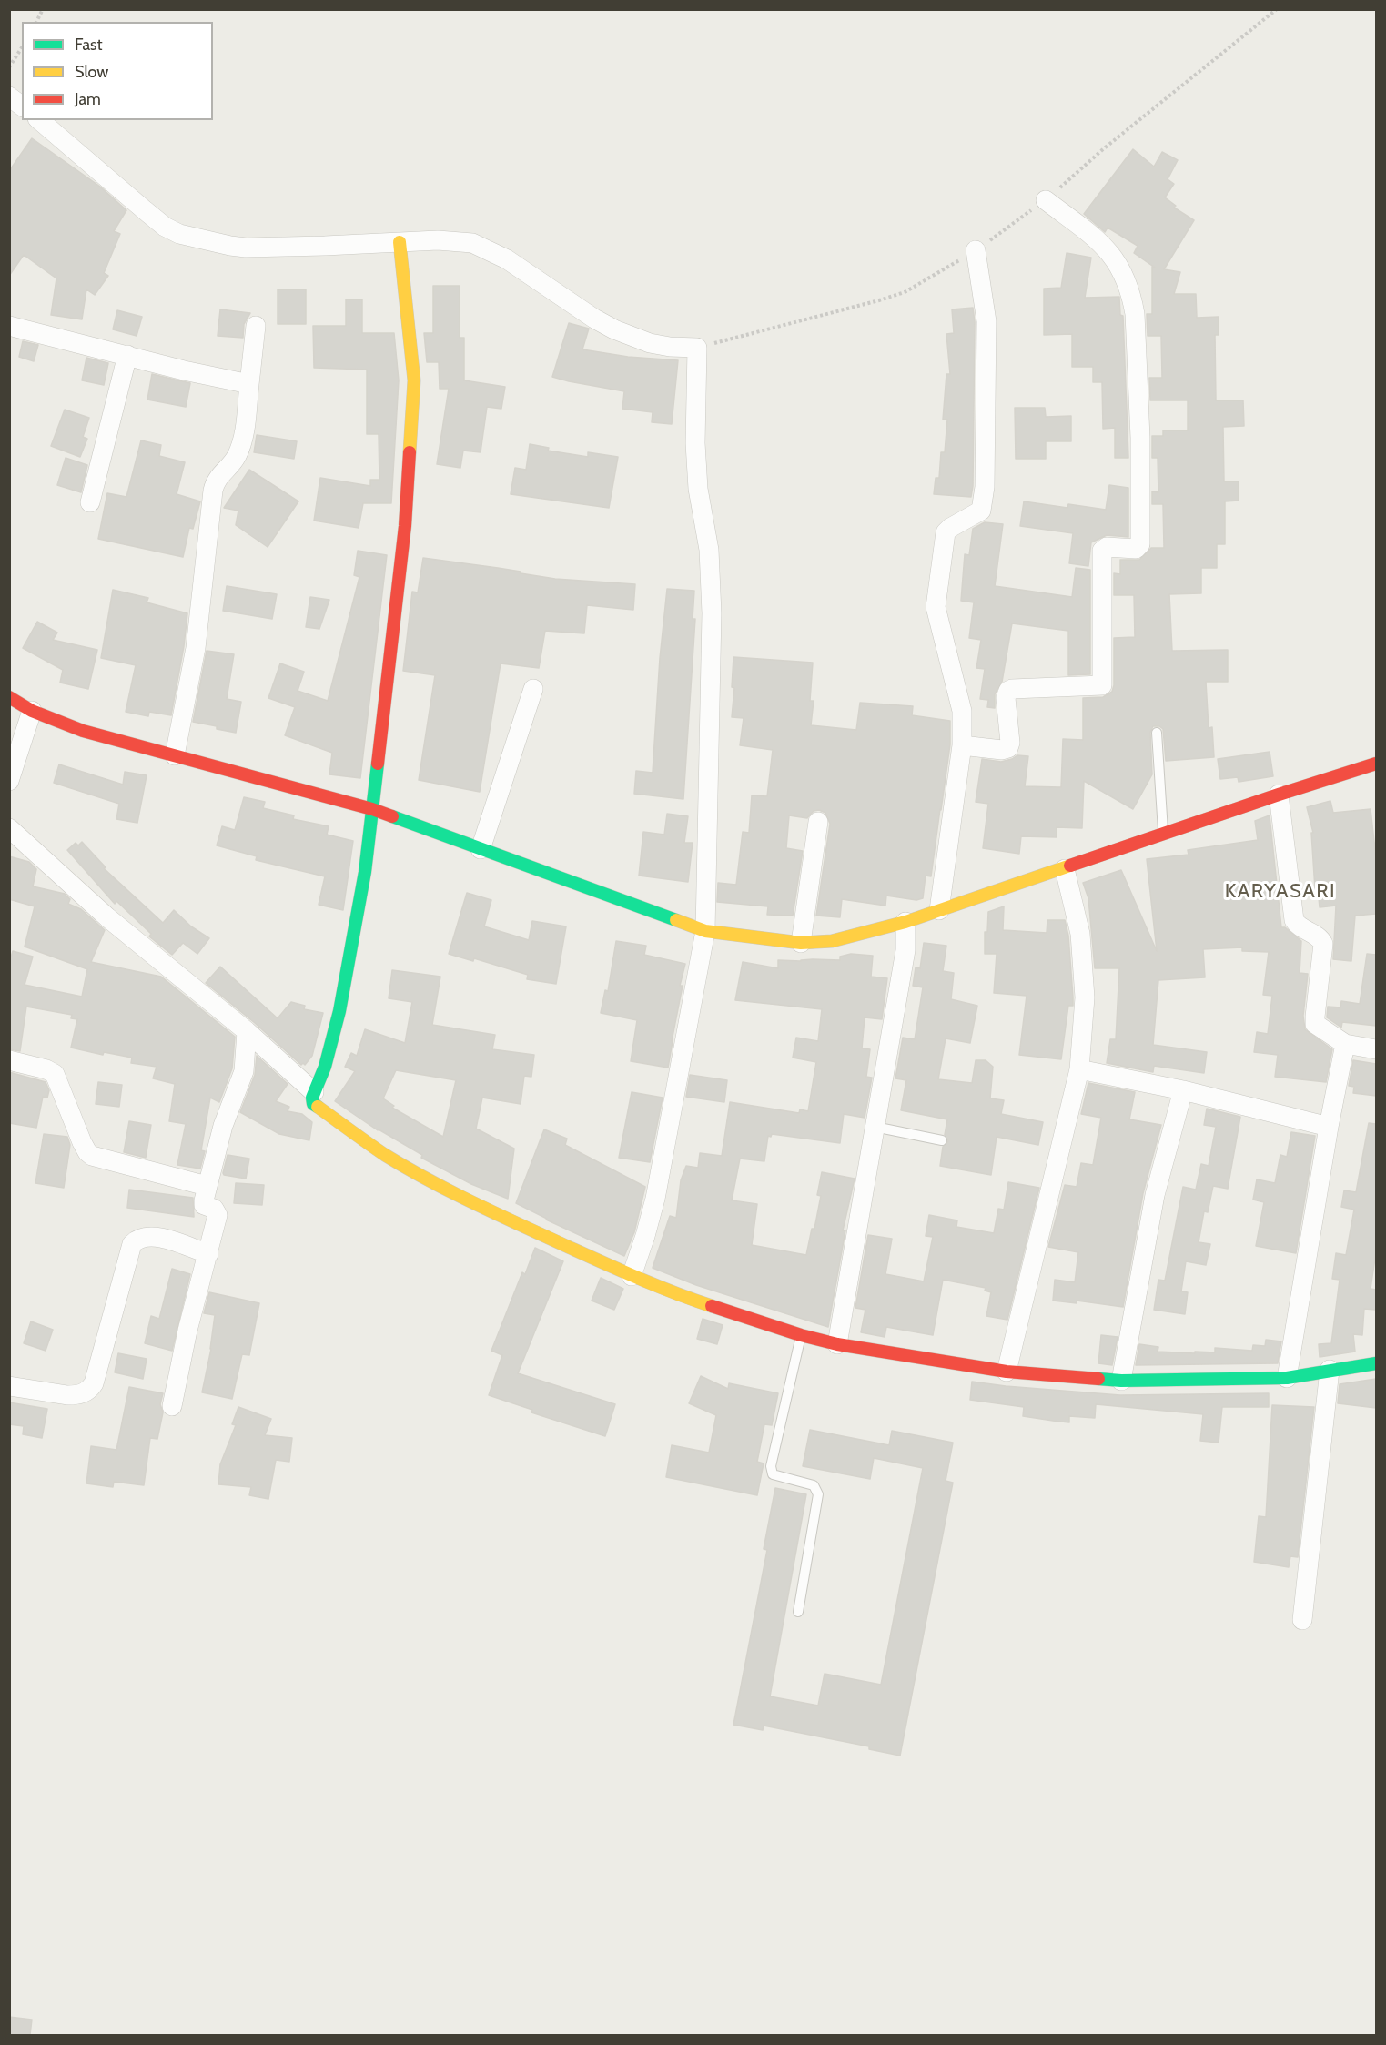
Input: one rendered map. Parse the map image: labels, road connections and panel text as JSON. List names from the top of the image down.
{
  "districts": ["KARYASARI"],
  "legend": ["Fast", "Slow", "Jam"]
}
